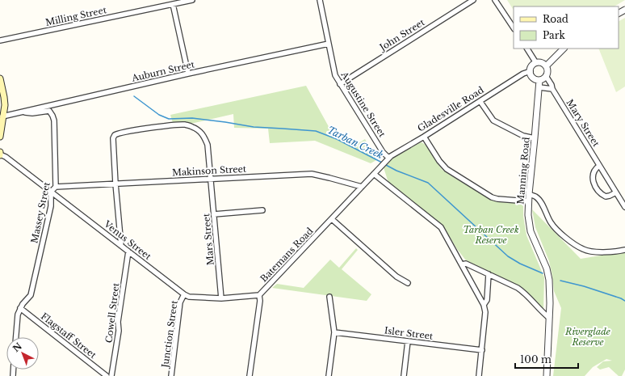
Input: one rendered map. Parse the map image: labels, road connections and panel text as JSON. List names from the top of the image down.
{
  "streets": {
    "street": [
      "Milling Street",
      "John Street",
      "Auburn Street",
      "Augustine Street",
      "Gladesville Road",
      "Mary Street",
      "Makinson Street",
      "Manning Road",
      "Massey Street",
      "Mars Street",
      "Venus Street",
      "Batemans Road",
      "Cowell Street",
      "Isler Street",
      "Junction Street",
      "Flagstaff Street"
    ]
  },
  "crossings": [
    ["John Street", "Augustine Street"],
    ["Auburn Street", "Augustine Street"],
    ["Auburn Street", "Massey Street"],
    ["Augustine Street", "Gladesville Road"],
    ["Gladesville Road", "Mary Street"],
    ["Gladesville Road", "Manning Road"],
    ["Gladesville Road", "Batemans Road"],
    ["Mary Street", "Manning Road"],
    ["Makinson Street", "Massey Street"],
    ["Makinson Street", "Mars Street"],
    ["Makinson Street", "Batemans Road"],
    ["Massey Street", "Venus Street"],
    ["Massey Street", "Flagstaff Street"],
    ["Mars Street", "Venus Street"],
    ["Venus Street", "Batemans Road"],
    ["Venus Street", "Cowell Street"],
    ["Venus Street", "Junction Street"]
  ],
  "water": ["Tarban Creek"],
  "parks": ["Tarban Creek Reserve", "Riverglade Reserve"],
  "legend": ["Road", "Park"],
  "scale_bar": "100 m",
  "north": "top left"
}
